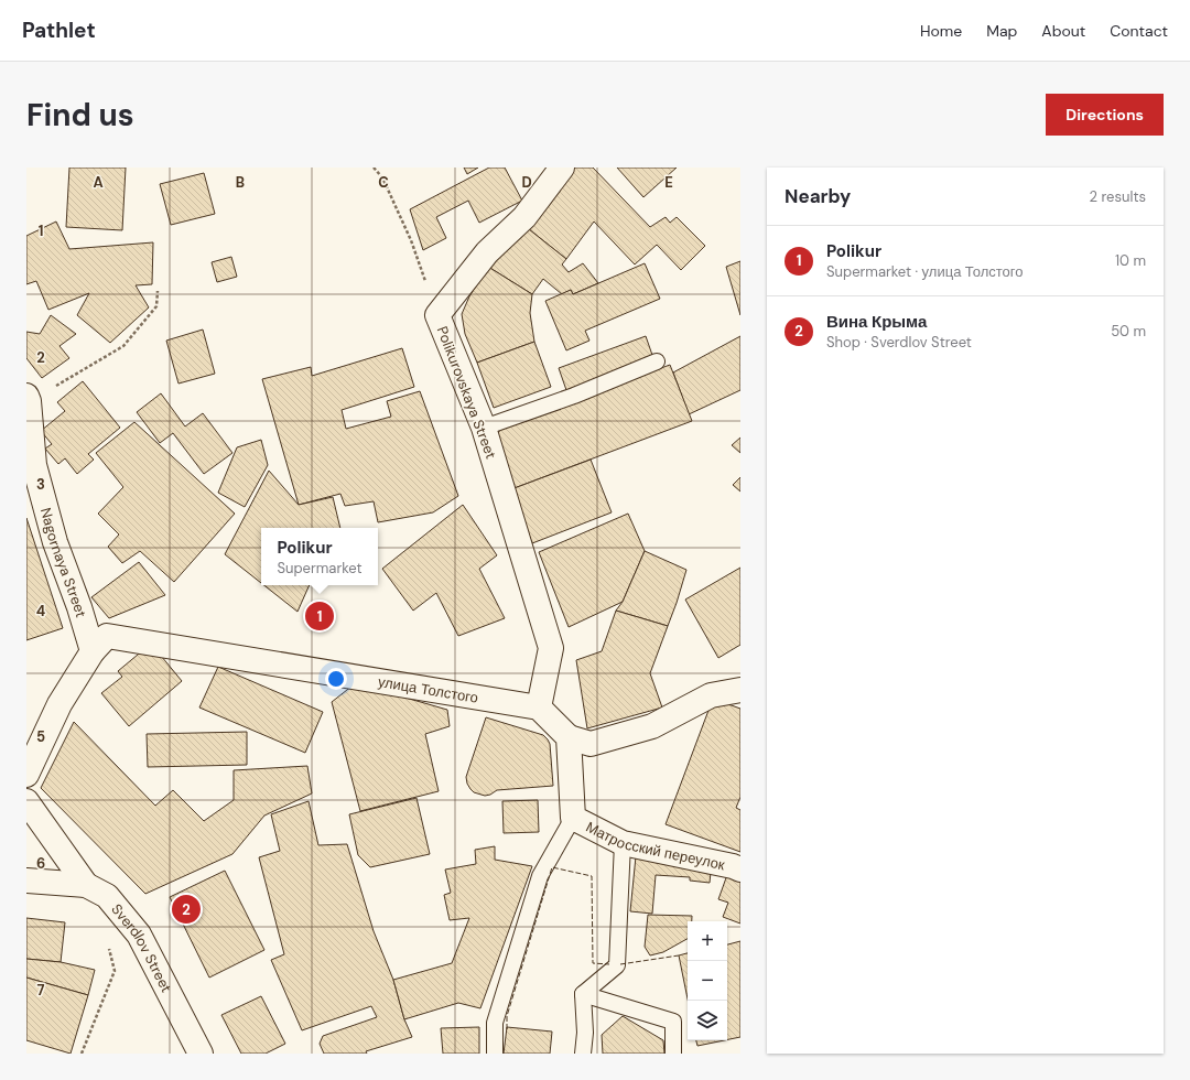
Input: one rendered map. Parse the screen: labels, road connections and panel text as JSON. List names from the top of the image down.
{
  "streets": {
    "street": [
      "Polikurovskaya Street",
      "Nagornaya Street",
      "улица Толстого",
      "Матросский переулок",
      "Sverdlov Street"
    ]
  },
  "crossings": [
    ["Polikurovskaya Street", "улица Толстого"],
    ["Nagornaya Street", "улица Толстого"]
  ],
  "page": {
    "header": "Pathlet",
    "nav": [
      "Home",
      "Map",
      "About",
      "Contact"
    ],
    "buttons": "Directions",
    "title": "Find us",
    "heading": ["Nearby", "2 results"],
    "list": [
      {
        "mark": "1",
        "name": "Polikur",
        "note": "Supermarket · улица Толстого",
        "value": "10 m"
      },
      {
        "mark": "2",
        "name": "Вина Крыма",
        "note": "Shop · Sverdlov Street",
        "value": "50 m"
      }
    ],
    "popup": ["Polikur", "Supermarket"],
    "pins": ["1", "2"],
    "map_buttons": ["+", "−"]
  },
  "grid": {
    "columns": [
      "A",
      "B",
      "C",
      "D",
      "E"
    ],
    "rows": [
      "1",
      "2",
      "3",
      "4",
      "5",
      "6",
      "7"
    ]
  }
}
